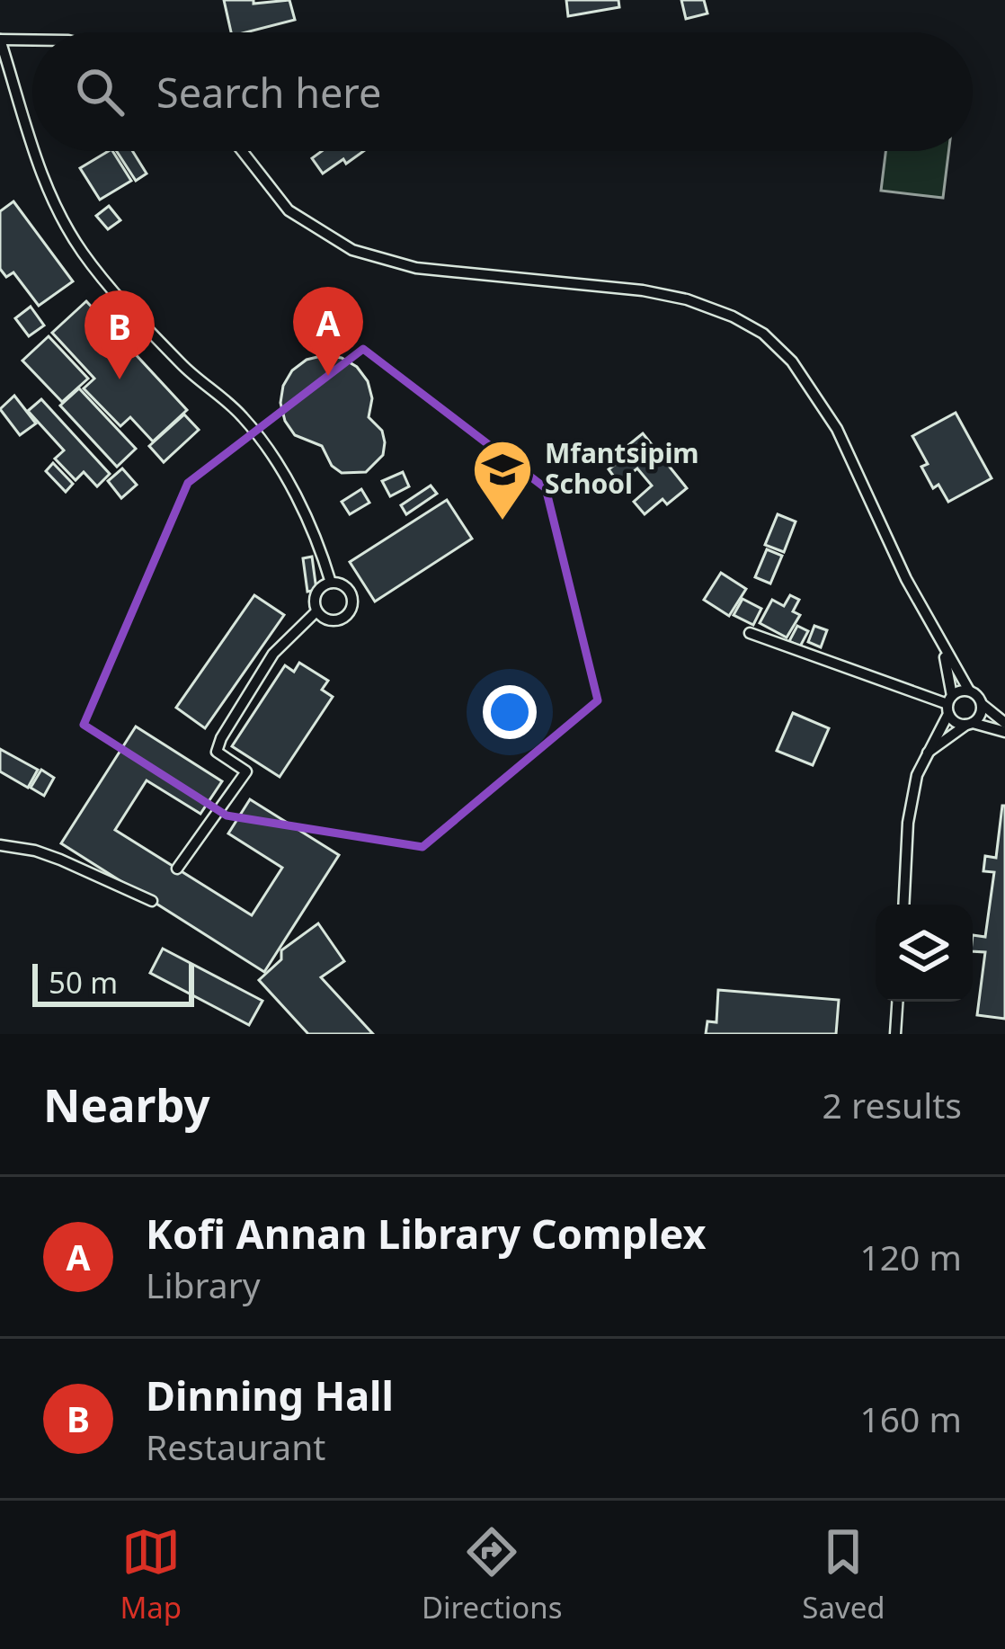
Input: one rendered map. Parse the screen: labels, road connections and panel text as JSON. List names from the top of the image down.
{
  "places": {
    "school or university": ["Mfantsipim School"]
  },
  "scale_bar": "50 m",
  "page": {
    "search": "Search here",
    "pins": ["A", "B"],
    "scale": "50 m",
    "heading": ["Nearby", "2 results"],
    "list": [
      {
        "mark": "A",
        "name": "Kofi Annan Library Complex",
        "note": "Library",
        "value": "120 m"
      },
      {
        "mark": "B",
        "name": "Dinning Hall",
        "note": "Restaurant",
        "value": "160 m"
      }
    ],
    "nav": ["Map", "Directions", "Saved"]
  }
}
